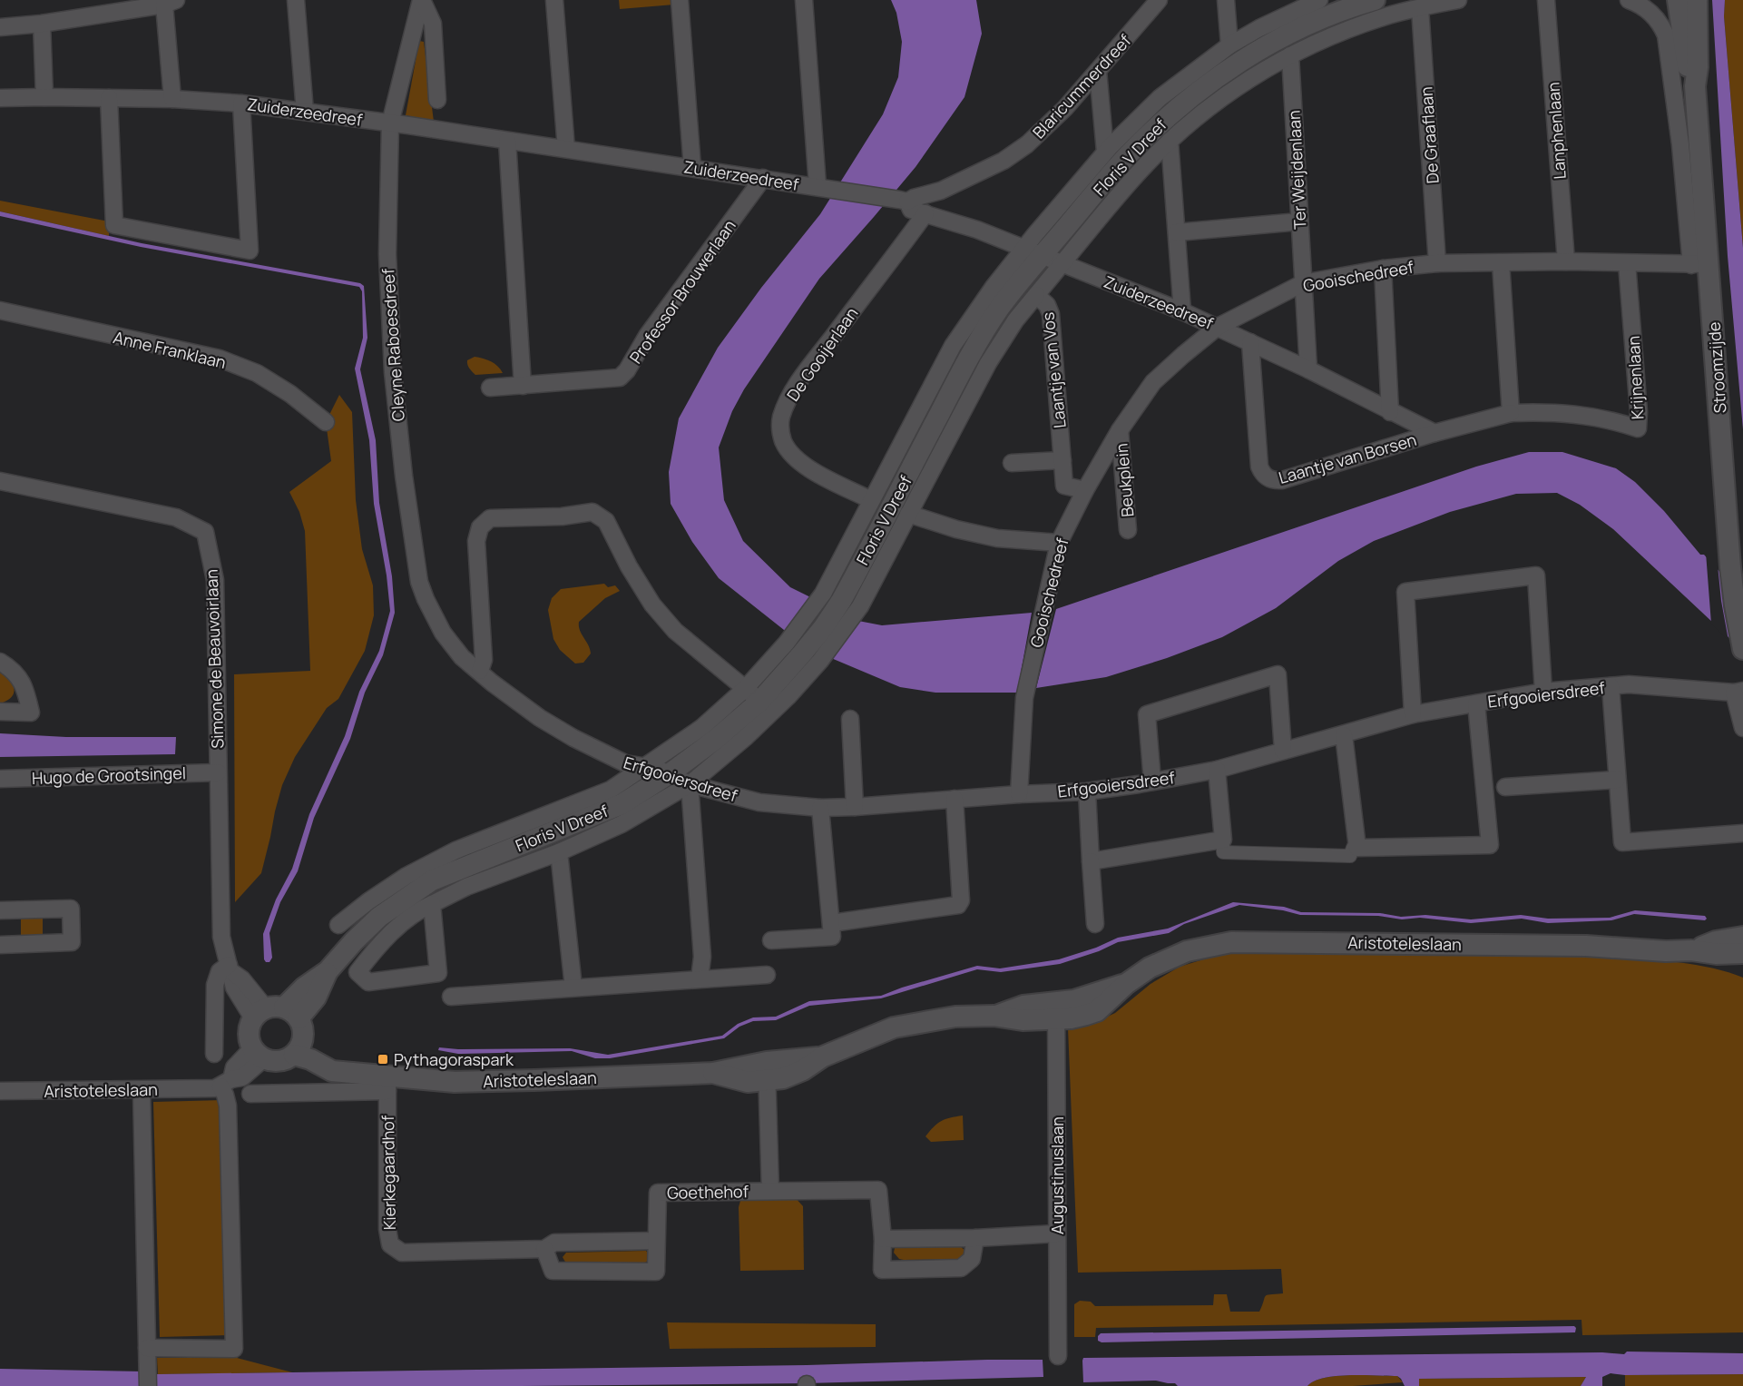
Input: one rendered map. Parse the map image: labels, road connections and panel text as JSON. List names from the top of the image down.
{
  "streets": {
    "street": [
      "Blaricummerdreef",
      "Zuiderzeedreef",
      "Lanphenlaan",
      "De Graaflaan",
      "Floris V Dreef",
      "Ter Weijdenlaan",
      "Gooischedreef",
      "Professor Brouwerlaan",
      "Cleyne Raboesdreef",
      "Anne Franklaan",
      "De Gooijerlaan",
      "Stroomzijde",
      "Laantje van Vos",
      "Krijnenlaan",
      "Laantje van Borsen",
      "Beukplein",
      "Simone de Beauvoirlaan",
      "Erfgooiersdreef",
      "Hugo de Grootsingel",
      "Aristoteleslaan",
      "Kierkegaardhof",
      "Augustinuslaan",
      "Goethehof"
    ]
  },
  "crossings": [
    ["Blaricummerdreef", "Zuiderzeedreef"],
    ["Zuiderzeedreef", "Floris V Dreef"],
    ["Zuiderzeedreef", "Ter Weijdenlaan"],
    ["Zuiderzeedreef", "Gooischedreef"],
    ["Zuiderzeedreef", "Professor Brouwerlaan"],
    ["Zuiderzeedreef", "Cleyne Raboesdreef"],
    ["Zuiderzeedreef", "De Gooijerlaan"],
    ["Zuiderzeedreef", "Laantje van Vos"],
    ["Zuiderzeedreef", "Krijnenlaan"],
    ["Zuiderzeedreef", "Laantje van Borsen"],
    ["Lanphenlaan", "Gooischedreef"],
    ["De Graaflaan", "Floris V Dreef"],
    ["De Graaflaan", "Gooischedreef"],
    ["Floris V Dreef", "Ter Weijdenlaan"],
    ["Floris V Dreef", "De Gooijerlaan"],
    ["Floris V Dreef", "Laantje van Vos"],
    ["Floris V Dreef", "Erfgooiersdreef"],
    ["Floris V Dreef", "Aristoteleslaan"],
    ["Ter Weijdenlaan", "Gooischedreef"],
    ["Gooischedreef", "Stroomzijde"],
    ["Gooischedreef", "Laantje van Vos"],
    ["Gooischedreef", "Krijnenlaan"],
    ["Gooischedreef", "Beukplein"],
    ["Gooischedreef", "Erfgooiersdreef"],
    ["Cleyne Raboesdreef", "Erfgooiersdreef"],
    ["Krijnenlaan", "Laantje van Borsen"],
    ["Simone de Beauvoirlaan", "Hugo de Grootsingel"],
    ["Aristoteleslaan", "Kierkegaardhof"],
    ["Aristoteleslaan", "Augustinuslaan"],
    ["Aristoteleslaan", "Goethehof"],
    ["Kierkegaardhof", "Goethehof"]
  ],
  "places": {
    "transit": ["Pythagoraspark"]
  }
}
